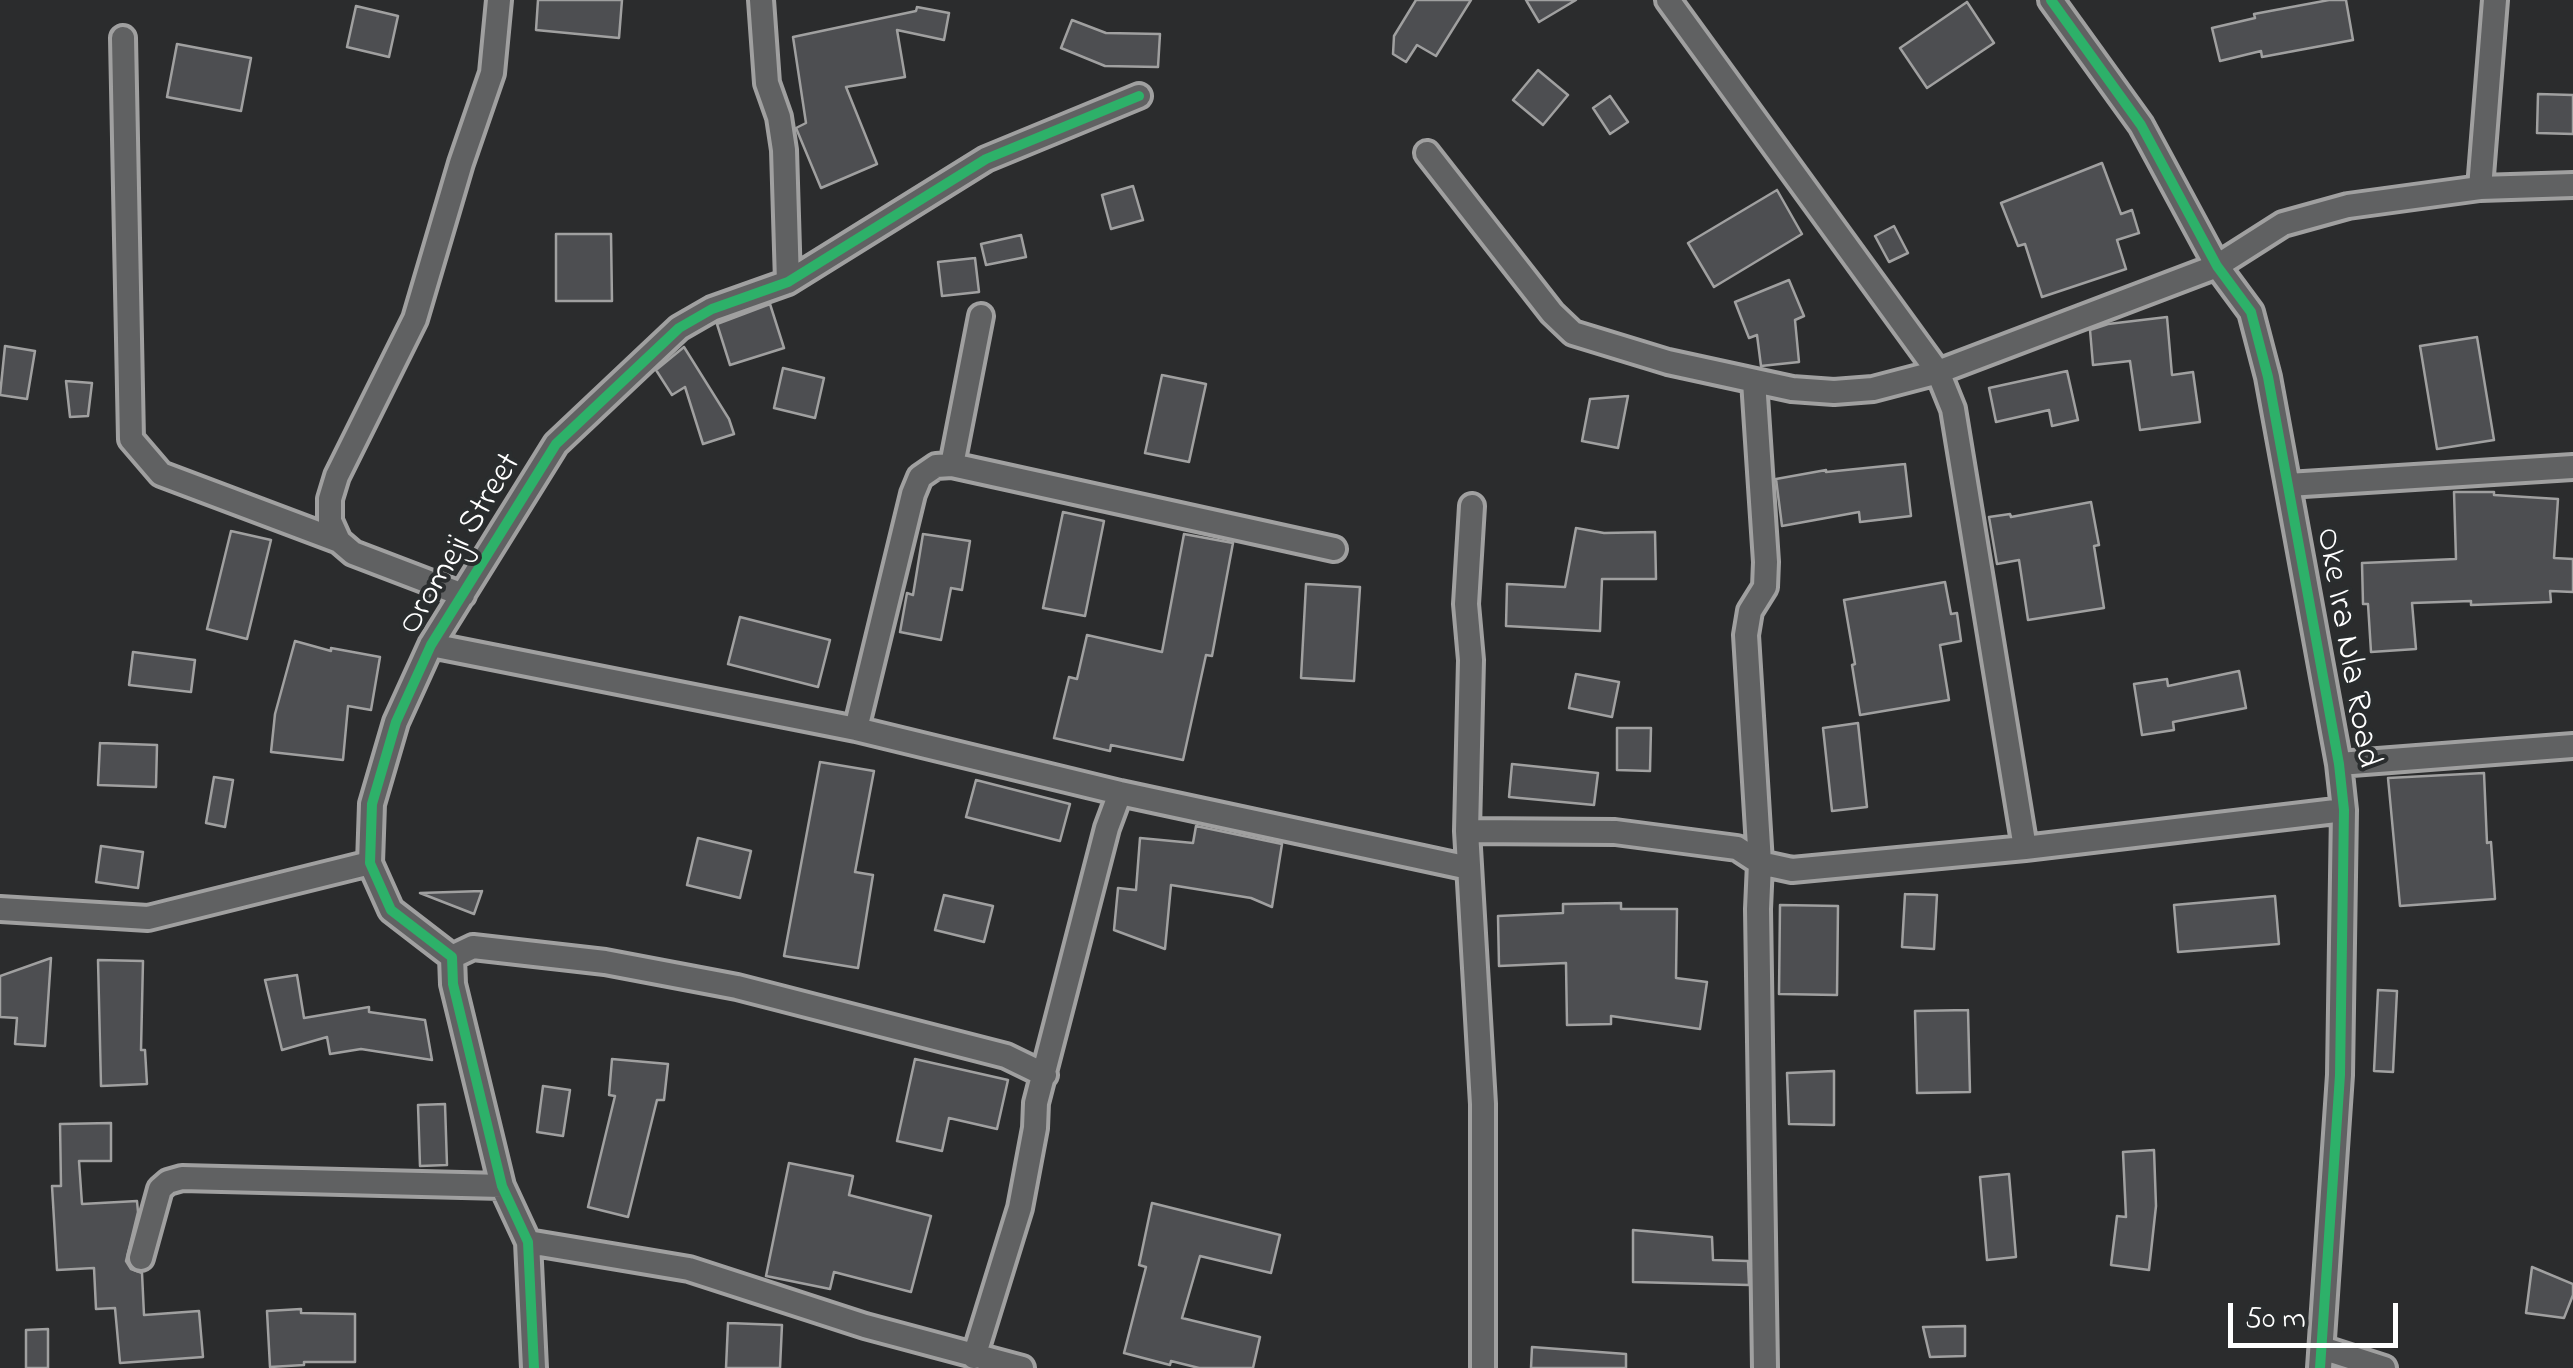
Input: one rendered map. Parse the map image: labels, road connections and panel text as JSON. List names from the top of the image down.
{
  "streets": {
    "street": ["Oromeji Street", "Oke Ira Nla Road"]
  },
  "scale_bar": "50 m"
}
